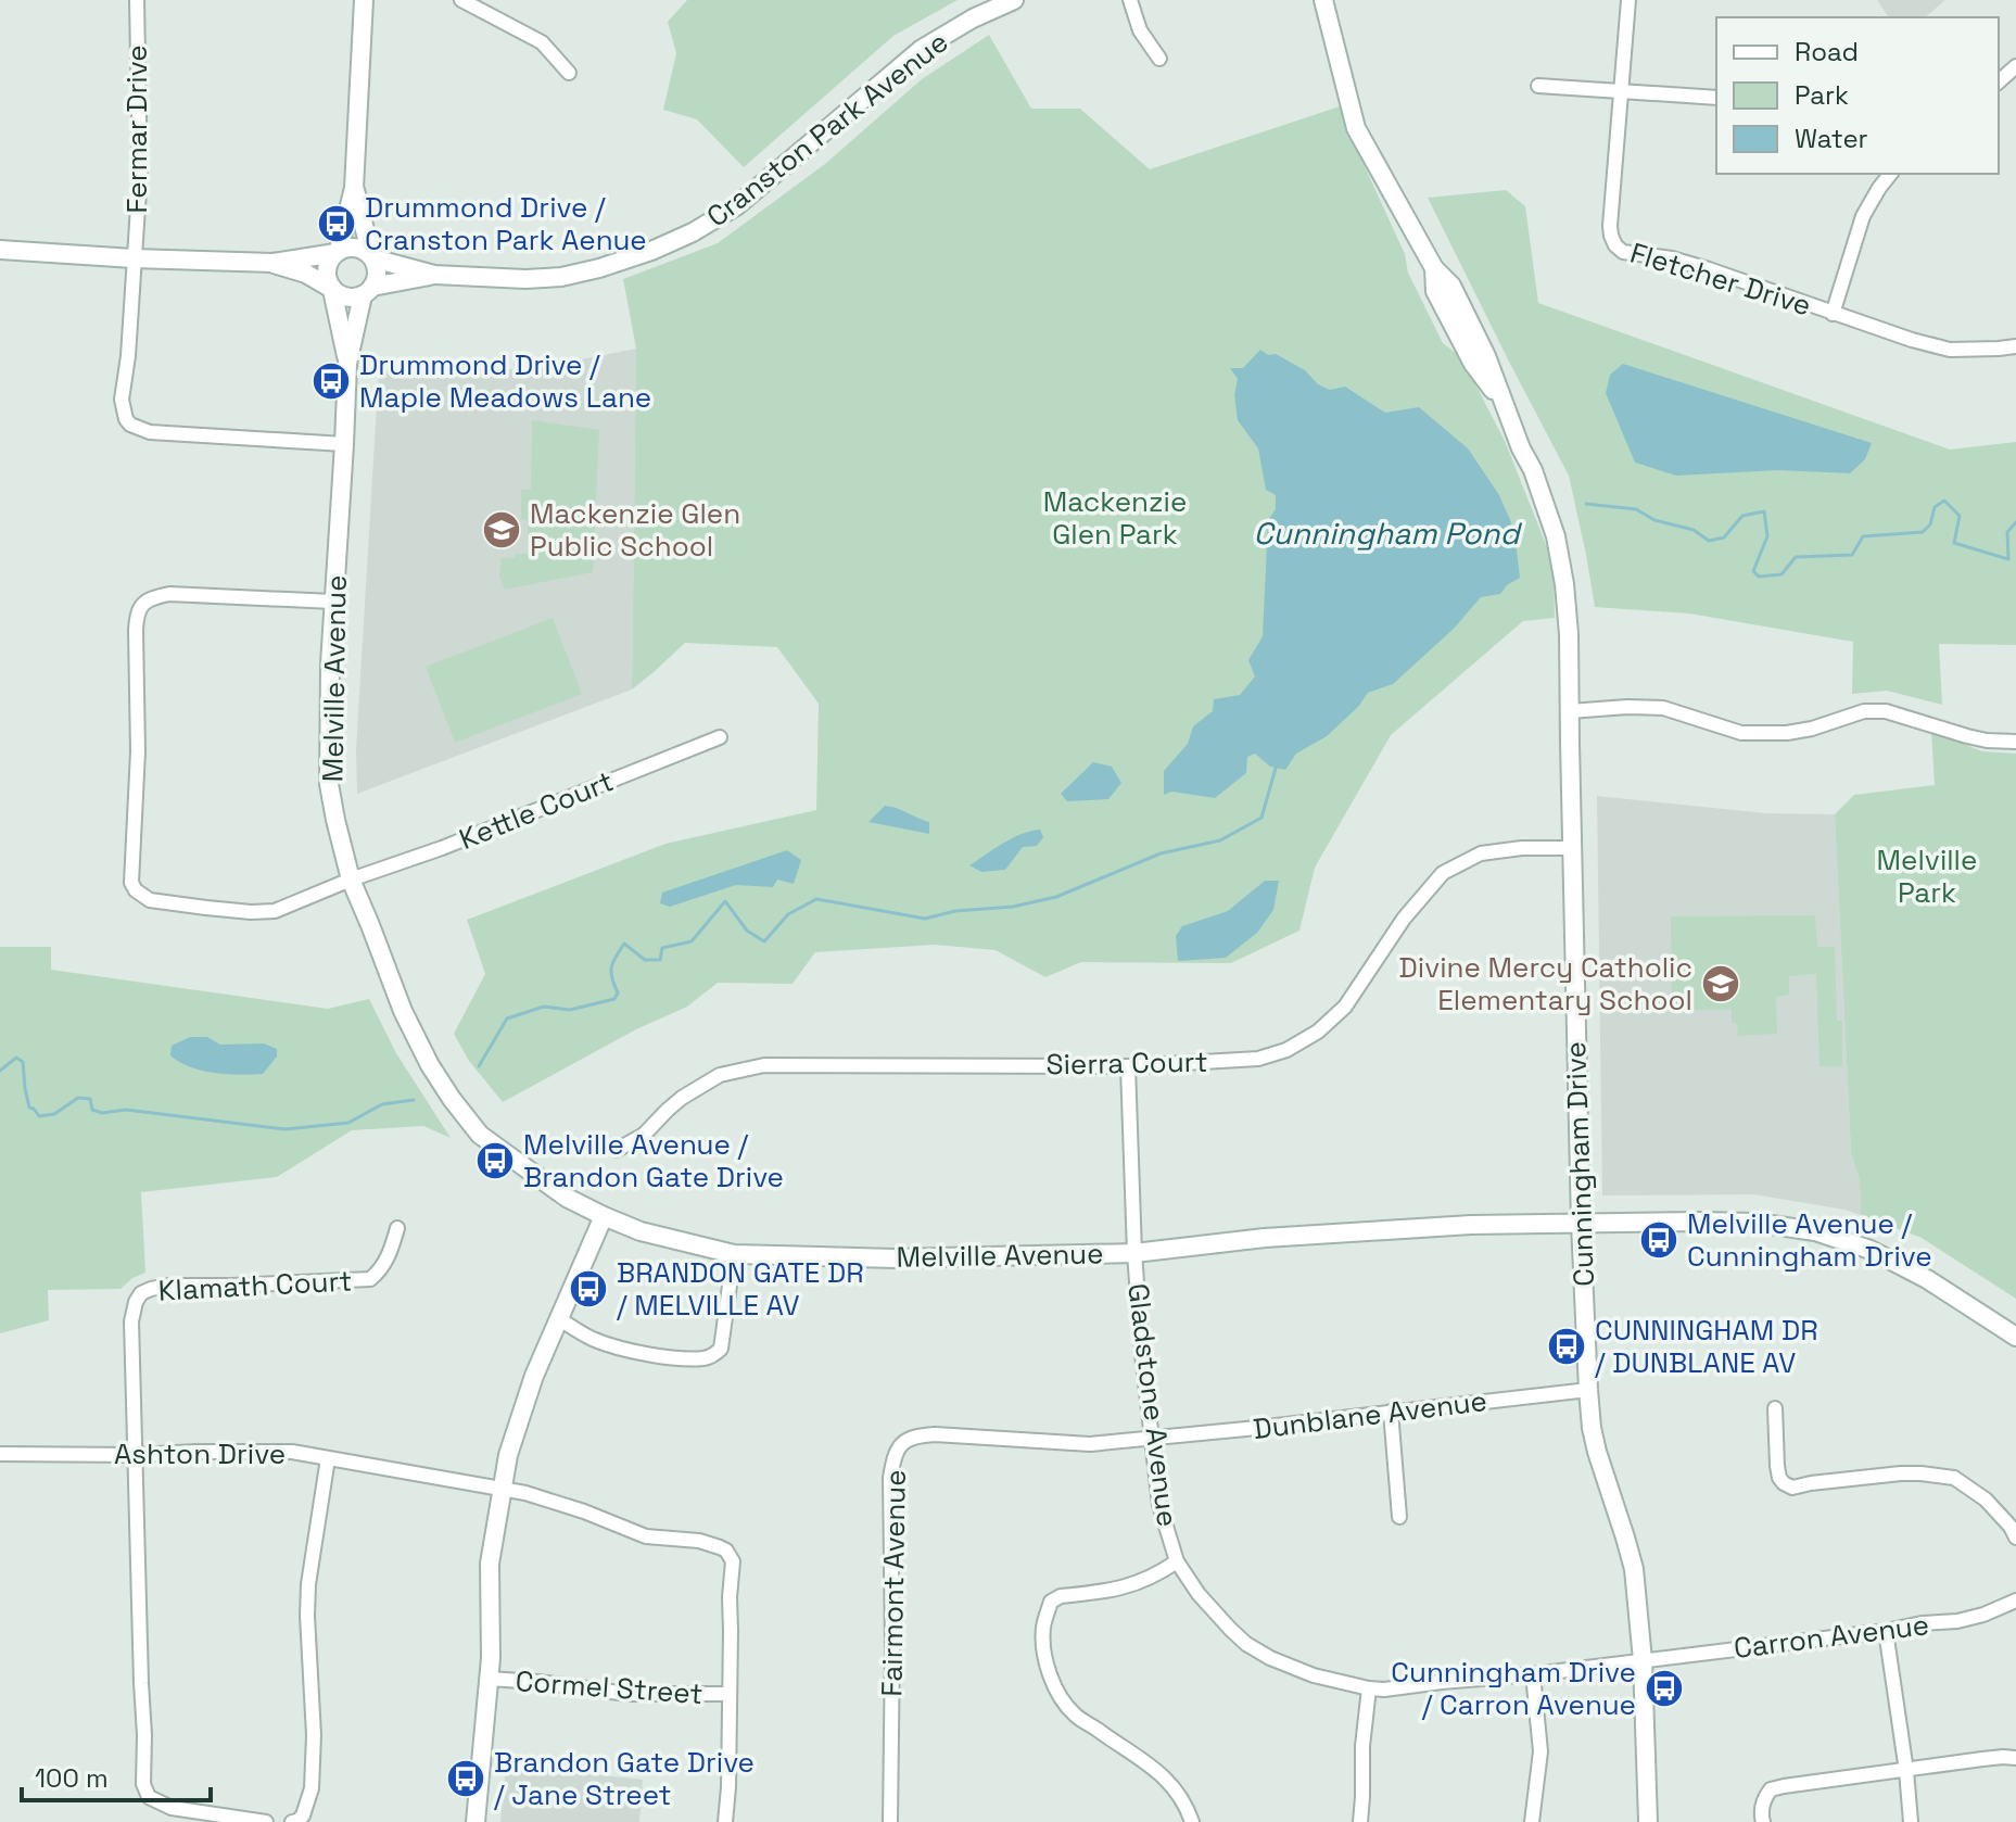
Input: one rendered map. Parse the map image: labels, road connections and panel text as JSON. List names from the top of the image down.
{
  "streets": {
    "street": [
      "Fermar Drive",
      "Cranston Park Avenue",
      "Fletcher Drive",
      "Melville Avenue",
      "Kettle Court",
      "Sierra Court",
      "Cunningham Drive",
      "Klamath Court",
      "Gladstone Avenue",
      "Dunblane Avenue",
      "Ashton Drive",
      "Fairmont Avenue",
      "Carron Avenue",
      "Cormel Street"
    ]
  },
  "crossings": [
    ["Fermar Drive", "Melville Avenue"],
    ["Cranston Park Avenue", "Melville Avenue"],
    ["Melville Avenue", "Kettle Court"],
    ["Melville Avenue", "Cunningham Drive"],
    ["Melville Avenue", "Gladstone Avenue"],
    ["Sierra Court", "Cunningham Drive"],
    ["Sierra Court", "Gladstone Avenue"],
    ["Cunningham Drive", "Gladstone Avenue"],
    ["Cunningham Drive", "Dunblane Avenue"],
    ["Cunningham Drive", "Carron Avenue"],
    ["Klamath Court", "Ashton Drive"],
    ["Gladstone Avenue", "Dunblane Avenue"],
    ["Gladstone Avenue", "Fairmont Avenue"],
    ["Gladstone Avenue", "Carron Avenue"],
    ["Dunblane Avenue", "Fairmont Avenue"],
    ["Ashton Drive", "Cormel Street"]
  ],
  "water": ["Cunningham Pond"],
  "parks": ["Mackenzie Glen Park", "Melville Park"],
  "places": {
    "bus stop": [
      "Drummond Drive / Cranston Park Aenue",
      "Drummond Drive / Maple Meadows Lane",
      "Melville Avenue / Brandon Gate Drive",
      "Melville Avenue / Cunningham Drive",
      "BRANDON GATE DR / MELVILLE AV",
      "CUNNINGHAM DR / DUNBLANE AV",
      "Cunningham Drive / Carron Avenue",
      "Brandon Gate Drive / Jane Street"
    ],
    "school or university": ["Mackenzie Glen Public School", "Divine Mercy Catholic Elementary School"]
  },
  "legend": ["Road", "Park", "Water"],
  "scale_bar": "100 m"
}
